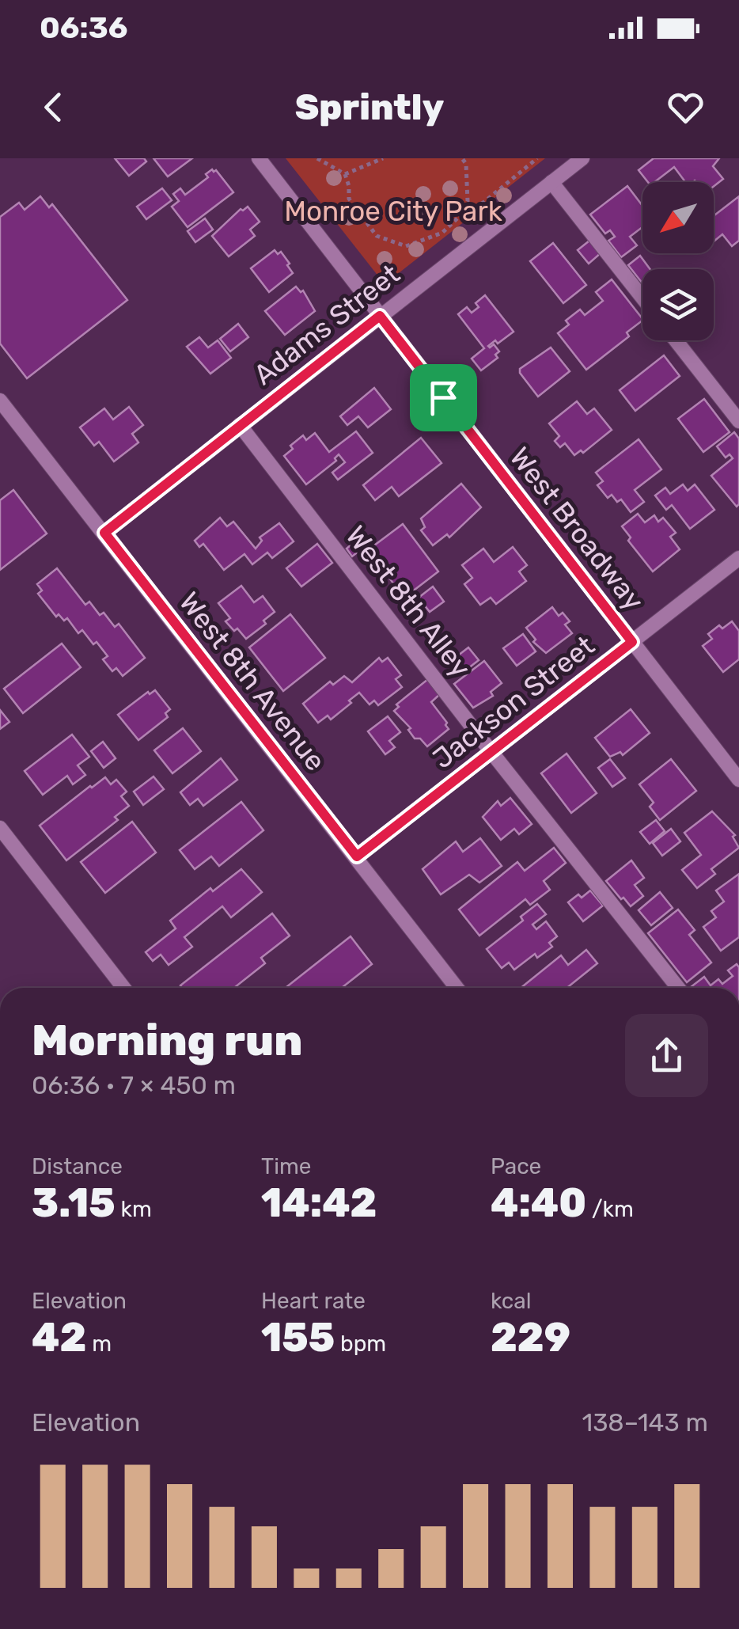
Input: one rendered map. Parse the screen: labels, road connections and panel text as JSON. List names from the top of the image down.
{
  "streets": {
    "street": [
      "Adams Street",
      "West Broadway",
      "West 8th Alley",
      "West 8th Avenue",
      "Jackson Street"
    ]
  },
  "crossings": [
    ["Adams Street", "West Broadway"],
    ["Adams Street", "West 8th Alley"],
    ["Adams Street", "West 8th Avenue"],
    ["West Broadway", "Jackson Street"],
    ["West 8th Alley", "Jackson Street"],
    ["West 8th Avenue", "Jackson Street"]
  ],
  "parks": ["Monroe City Park"],
  "north": "bottom left",
  "page": {
    "status": "06:36",
    "header": "Sprintly",
    "heading": ["Morning run", "06:36 · 7 × 450 m"],
    "stats": [
      ["Distance", "3.15 km"],
      ["Time", "14:42"],
      ["Pace", "4:40 /km"],
      ["Elevation", "42 m"],
      ["Heart rate", "155 bpm"],
      ["kcal", "229"]
    ],
    "chart": ["Elevation", "138–143 m"]
  }
}
